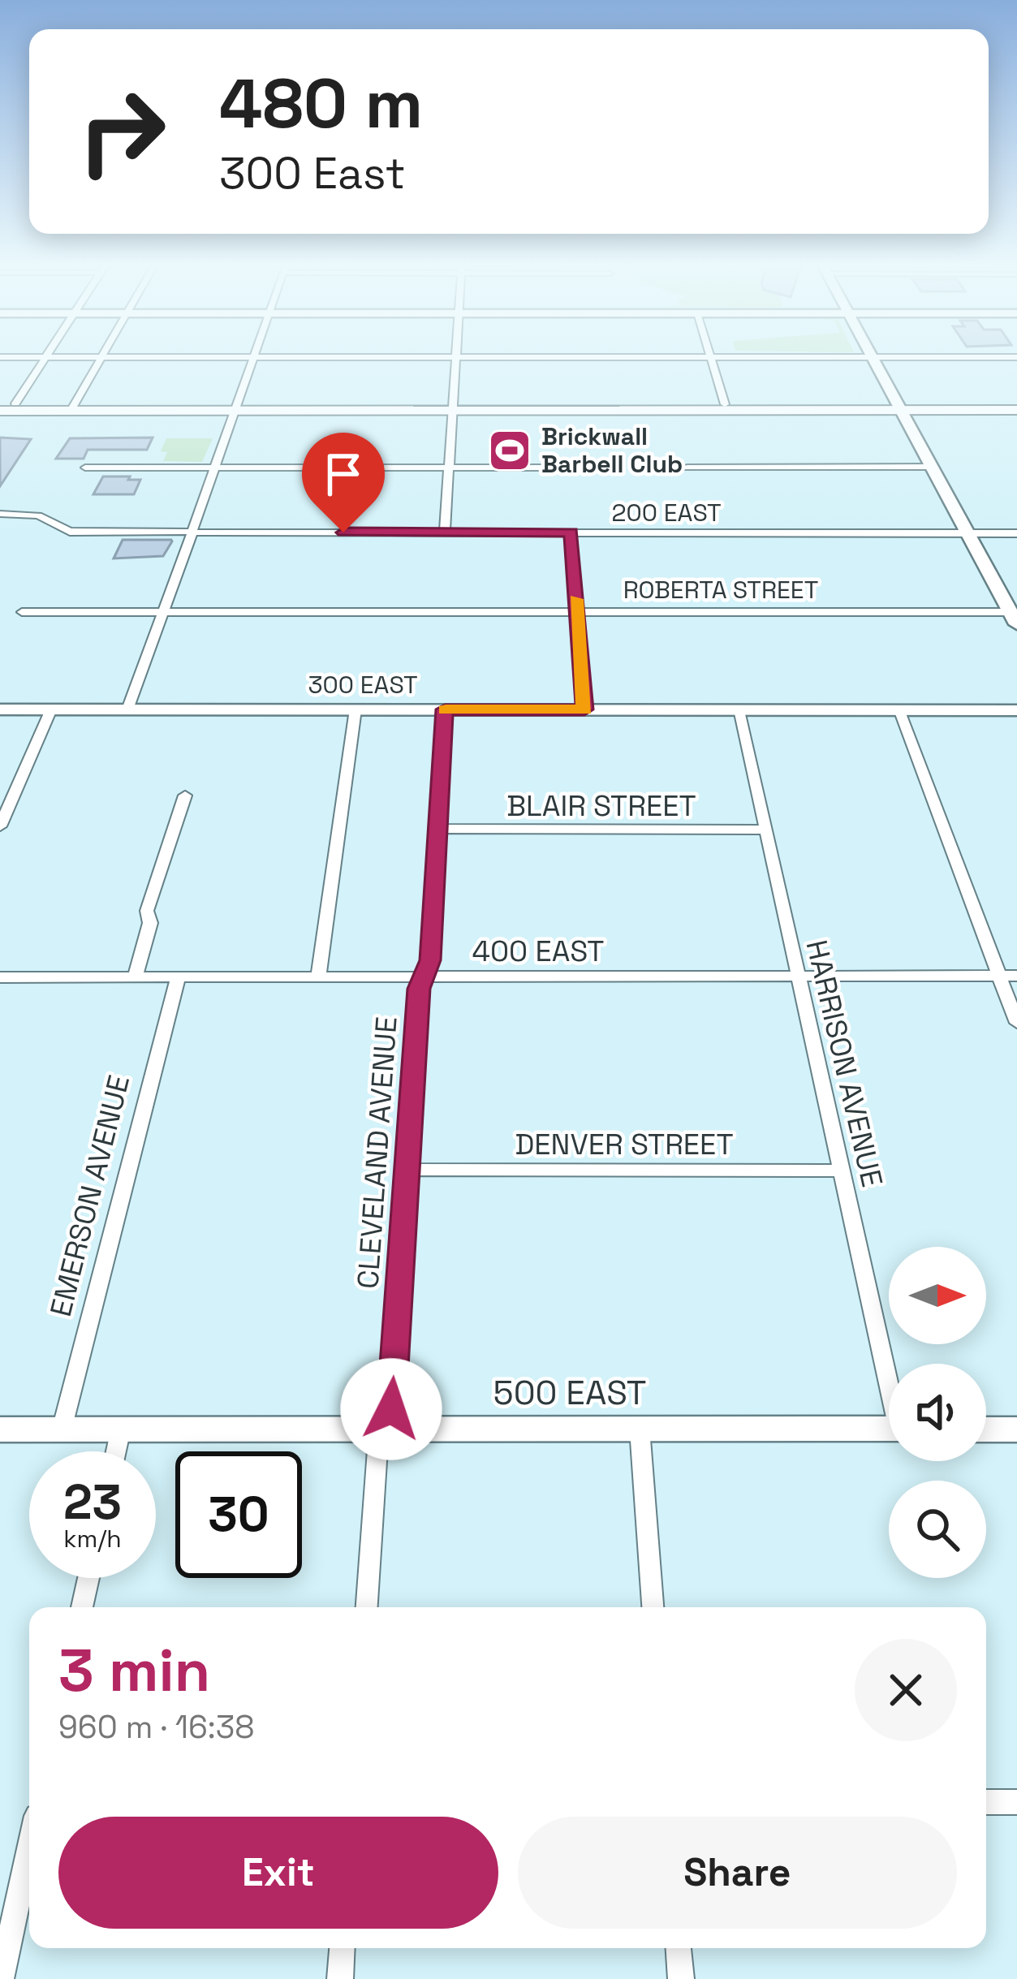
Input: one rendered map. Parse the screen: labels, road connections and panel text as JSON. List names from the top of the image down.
{
  "streets": {
    "street": [
      "200 EAST",
      "ROBERTA STREET",
      "300 EAST",
      "BLAIR STREET",
      "400 EAST",
      "HARRISON AVENUE",
      "DENVER STREET",
      "CLEVELAND AVENUE",
      "EMERSON AVENUE",
      "500 EAST"
    ]
  },
  "crossings": [
    ["300 EAST", "HARRISON AVENUE"],
    ["300 EAST", "CLEVELAND AVENUE"],
    ["BLAIR STREET", "HARRISON AVENUE"],
    ["BLAIR STREET", "CLEVELAND AVENUE"],
    ["400 EAST", "HARRISON AVENUE"],
    ["400 EAST", "CLEVELAND AVENUE"],
    ["400 EAST", "EMERSON AVENUE"],
    ["HARRISON AVENUE", "DENVER STREET"],
    ["DENVER STREET", "CLEVELAND AVENUE"],
    ["CLEVELAND AVENUE", "500 EAST"],
    ["EMERSON AVENUE", "500 EAST"]
  ],
  "places": {
    "sports": ["Brickwall Barbell Club"]
  },
  "north": "right",
  "page": {
    "turn": ["480 m", "300 East"],
    "speed": "23 km/h",
    "limit": "30",
    "heading": ["3 min", "960 m · 16:38"],
    "buttons": ["Exit", "Share"]
  }
}
